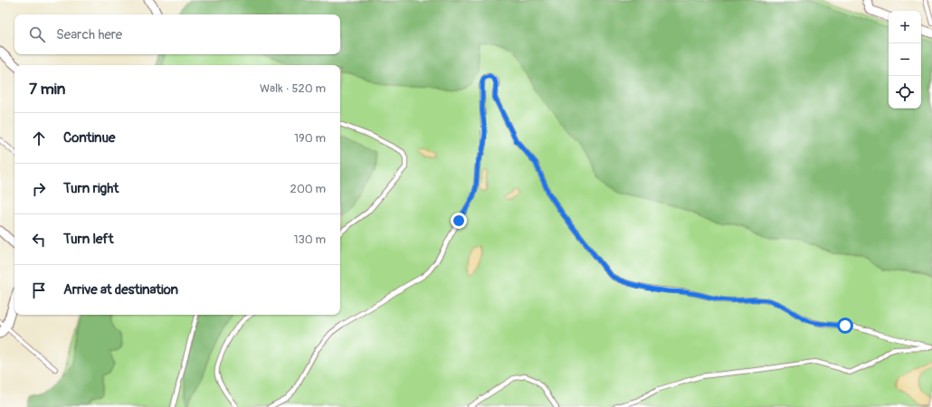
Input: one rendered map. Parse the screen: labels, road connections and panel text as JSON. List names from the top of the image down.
{
  "page": {
    "map_buttons": ["+", "−"],
    "search": "Search here",
    "heading": ["7 min", "Walk · 520 m"],
    "list": [
      ["Continue", "190 m"],
      ["Turn right", "200 m"],
      ["Turn left", "130 m"],
      "Arrive at destination"
    ]
  }
}
